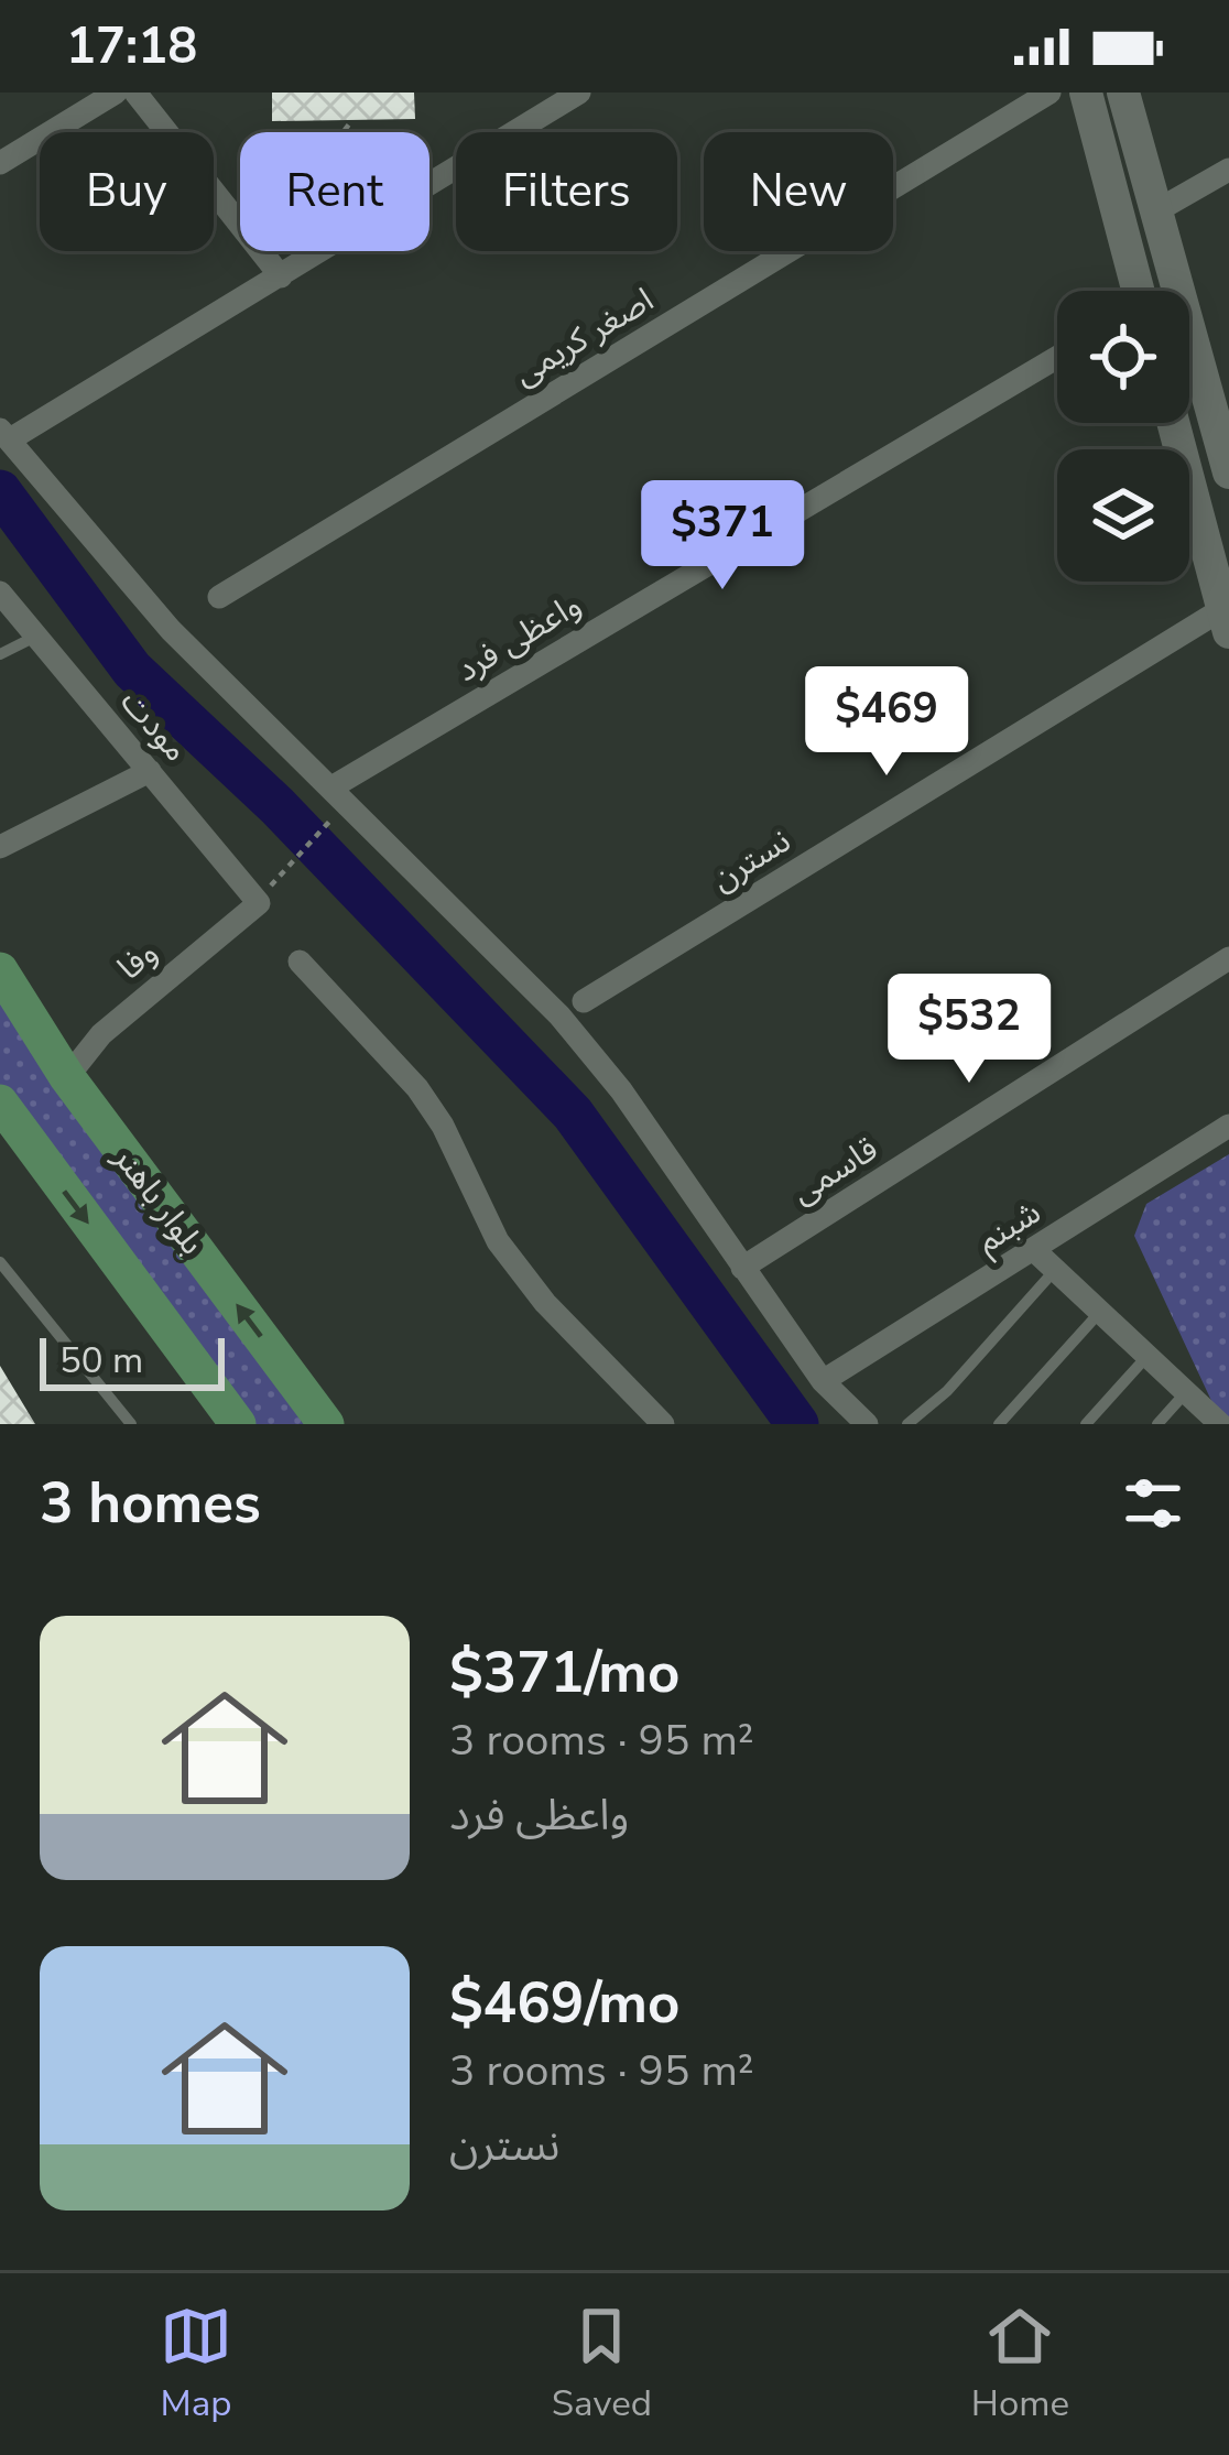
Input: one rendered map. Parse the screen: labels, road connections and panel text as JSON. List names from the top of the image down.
{
  "streets": {
    "main road": ["بلوار باهنر"],
    "street": [
      "اصغر کریمی",
      "واعظی فرد",
      "مودت",
      "نسترن",
      "وفا",
      "قاسمی",
      "شبنم"
    ]
  },
  "crossings": [
    ["مودت", "وفا"],
    ["وفا", "بلوار باهنر"]
  ],
  "scale_bar": "50 m",
  "page": {
    "status": "17:18",
    "chip": [
      "Buy",
      "Rent",
      "Filters",
      "New"
    ],
    "price": ["$371", "$469", "$532"],
    "scale": "50 m",
    "heading": "3 homes",
    "list": [
      {
        "name": "$371/mo",
        "note": "3 rooms · 95 m² · واعظی فرد"
      },
      {
        "name": "$469/mo",
        "note": "3 rooms · 95 m² · نسترن"
      }
    ],
    "tabs": ["Map", "Saved", "Home"]
  }
}
